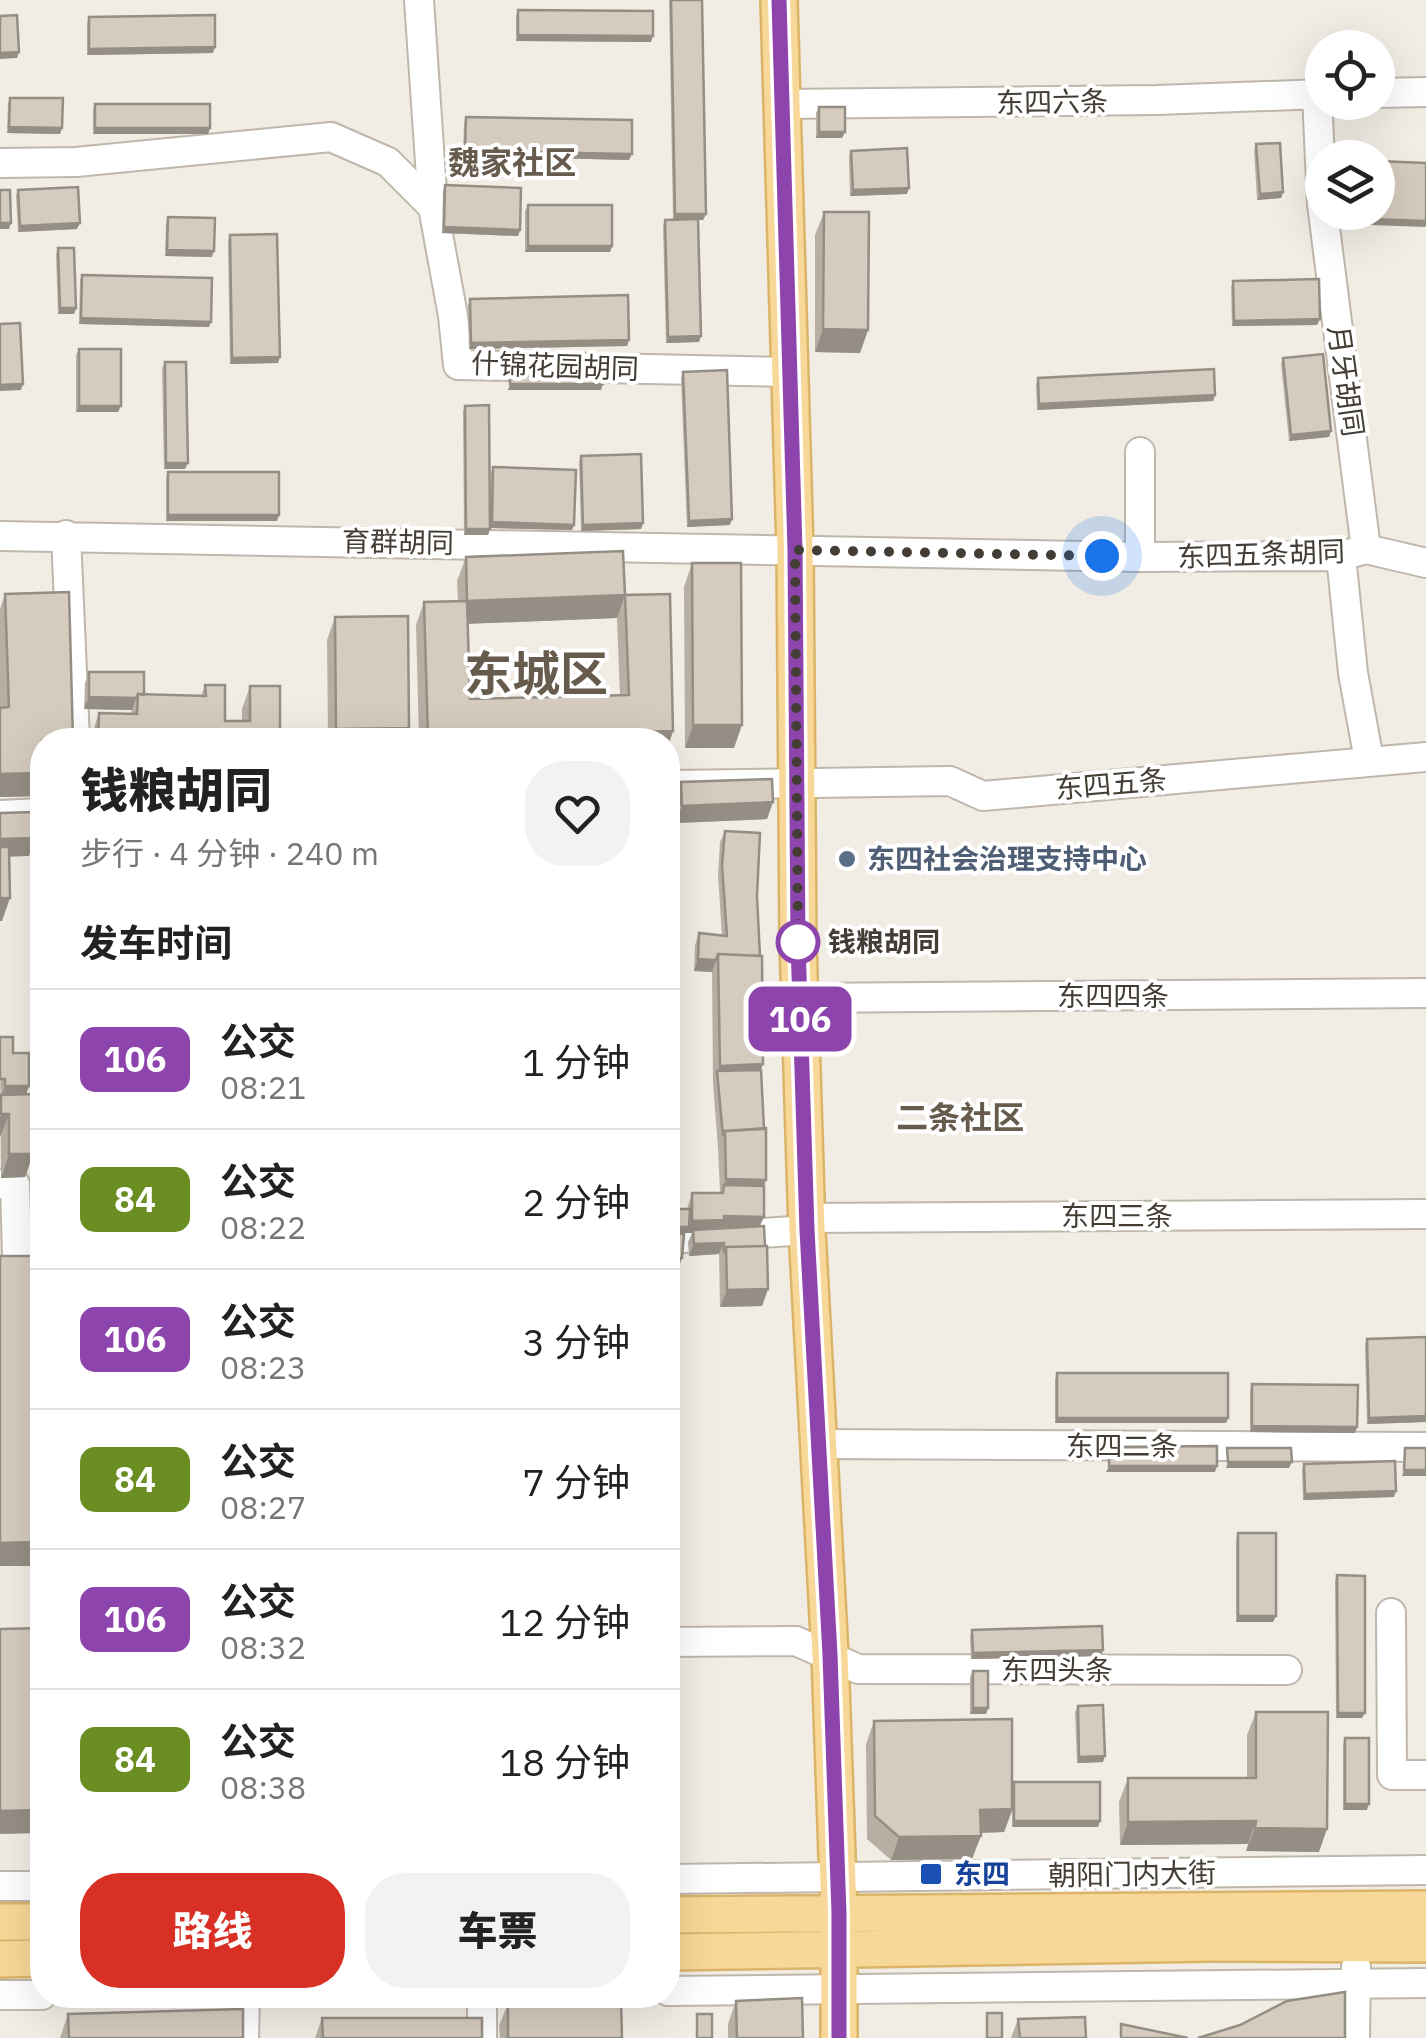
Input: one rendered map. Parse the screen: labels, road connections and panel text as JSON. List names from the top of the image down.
{
  "streets": {
    "main road": ["朝阳门内大街"],
    "street": [
      "东四六条",
      "什锦花园胡同",
      "月牙胡同",
      "育群胡同",
      "东四五条胡同",
      "东四五条",
      "东四四条",
      "东四三条",
      "东四二条",
      "东四头条"
    ]
  },
  "crossings": [
    ["月牙胡同", "东四五条胡同"],
    ["月牙胡同", "东四五条"],
    ["育群胡同", "东四五条胡同"]
  ],
  "districts": ["魏家社区", "东城区", "二条社区"],
  "places": {
    "other": ["东四社会治理支持中心", "钱粮胡同"],
    "transit": ["东四"]
  },
  "lines": ["bus line 106"],
  "page": {
    "on_map": "106",
    "heading": [
      ["钱粮胡同", "步行 · 4 分钟 · 240 m"],
      "发车时间"
    ],
    "list": [
      {
        "mark": "106",
        "name": "公交",
        "note": "08:21",
        "value": "1 分钟"
      },
      {
        "mark": "84",
        "name": "公交",
        "note": "08:22",
        "value": "2 分钟"
      },
      {
        "mark": "106",
        "name": "公交",
        "note": "08:23",
        "value": "3 分钟"
      },
      {
        "mark": "84",
        "name": "公交",
        "note": "08:27",
        "value": "7 分钟"
      },
      {
        "mark": "106",
        "name": "公交",
        "note": "08:32",
        "value": "12 分钟"
      },
      {
        "mark": "84",
        "name": "公交",
        "note": "08:38",
        "value": "18 分钟"
      }
    ],
    "buttons": ["路线", "车票"]
  }
}
